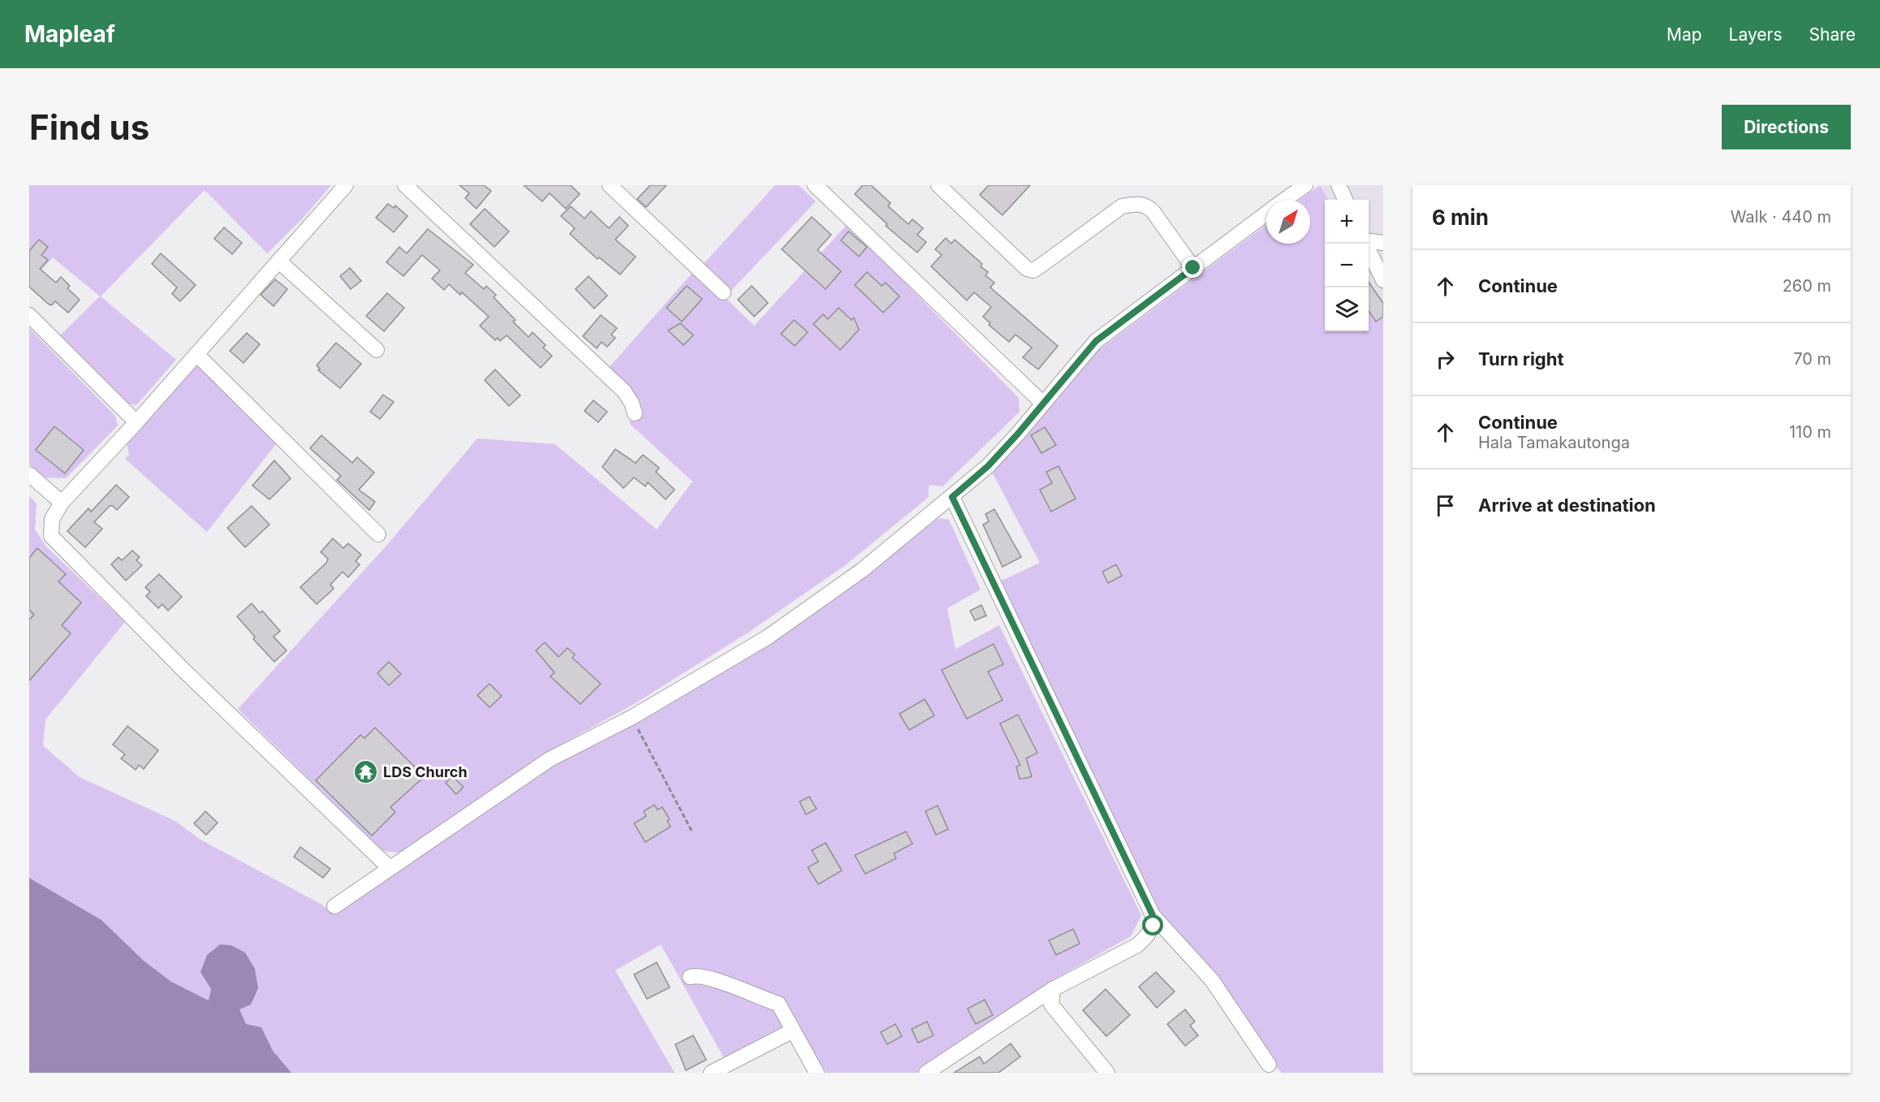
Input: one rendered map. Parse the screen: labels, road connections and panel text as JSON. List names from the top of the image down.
{
  "places": {
    "temple": ["LDS Church"]
  },
  "north": "top right",
  "page": {
    "header": "Mapleaf",
    "nav": ["Map", "Layers", "Share"],
    "buttons": "Directions",
    "title": "Find us",
    "heading": ["6 min", "Walk · 440 m"],
    "map_buttons": ["+", "−"],
    "list": [
      ["Continue", "260 m"],
      ["Turn right", "70 m"],
      ["Continue", "Hala Tamakautonga", "110 m"],
      "Arrive at destination"
    ]
  }
}
